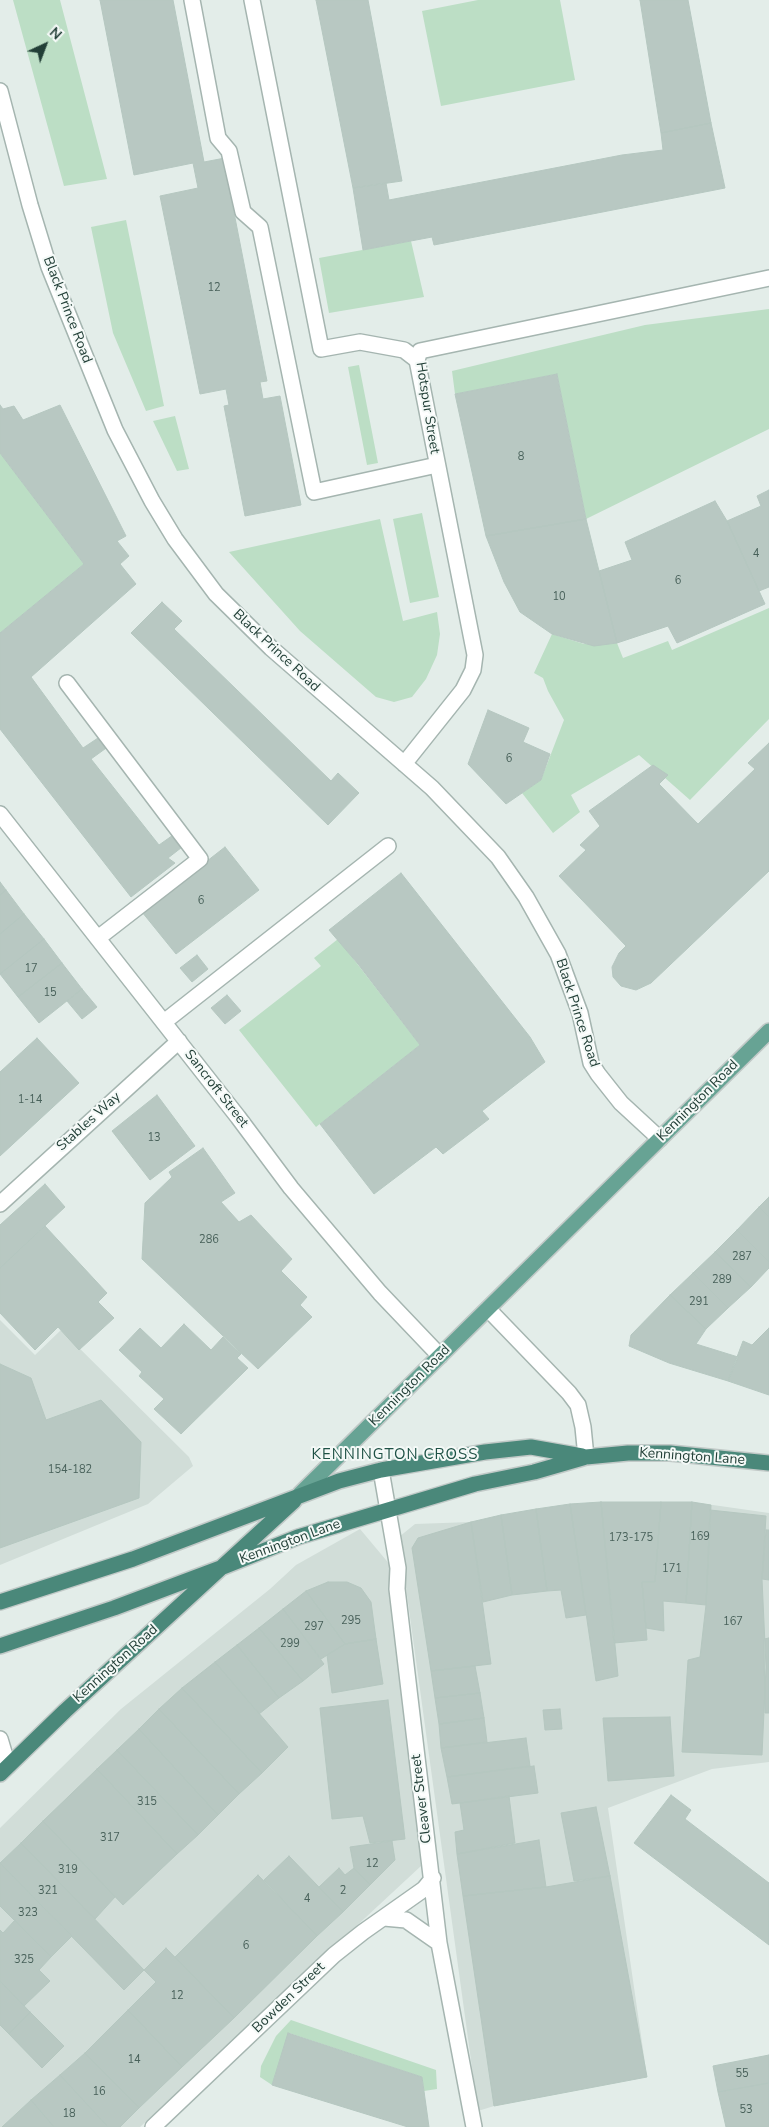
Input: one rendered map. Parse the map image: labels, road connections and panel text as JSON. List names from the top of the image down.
{
  "streets": {
    "highway": ["Kennington Road", "Kennington Lane"],
    "street": [
      "Black Prince Road",
      "Hotspur Street",
      "Sancroft Street",
      "Stables Way",
      "Cleaver Street",
      "Bowden Street"
    ]
  },
  "crossings": [
    ["Black Prince Road", "Hotspur Street"],
    ["Black Prince Road", "Kennington Road"],
    ["Sancroft Street", "Kennington Road"],
    ["Sancroft Street", "Stables Way"],
    ["Kennington Road", "Kennington Lane"],
    ["Kennington Lane", "Cleaver Street"],
    ["Cleaver Street", "Bowden Street"]
  ],
  "districts": ["KENNINGTON CROSS"],
  "house_numbers": [
    "12",
    "8",
    "4",
    "6",
    "10",
    "6",
    "6",
    "17",
    "15",
    "1-14",
    "13",
    "286",
    "287",
    "289",
    "291",
    "154-182",
    "169",
    "173-175",
    "171",
    "295",
    "167",
    "297",
    "299",
    "315",
    "317",
    "12",
    "319",
    "321",
    "2",
    "4",
    "323",
    "6",
    "325",
    "12",
    "14",
    "55",
    "16",
    "53",
    "18"
  ],
  "north": "top right"
}
